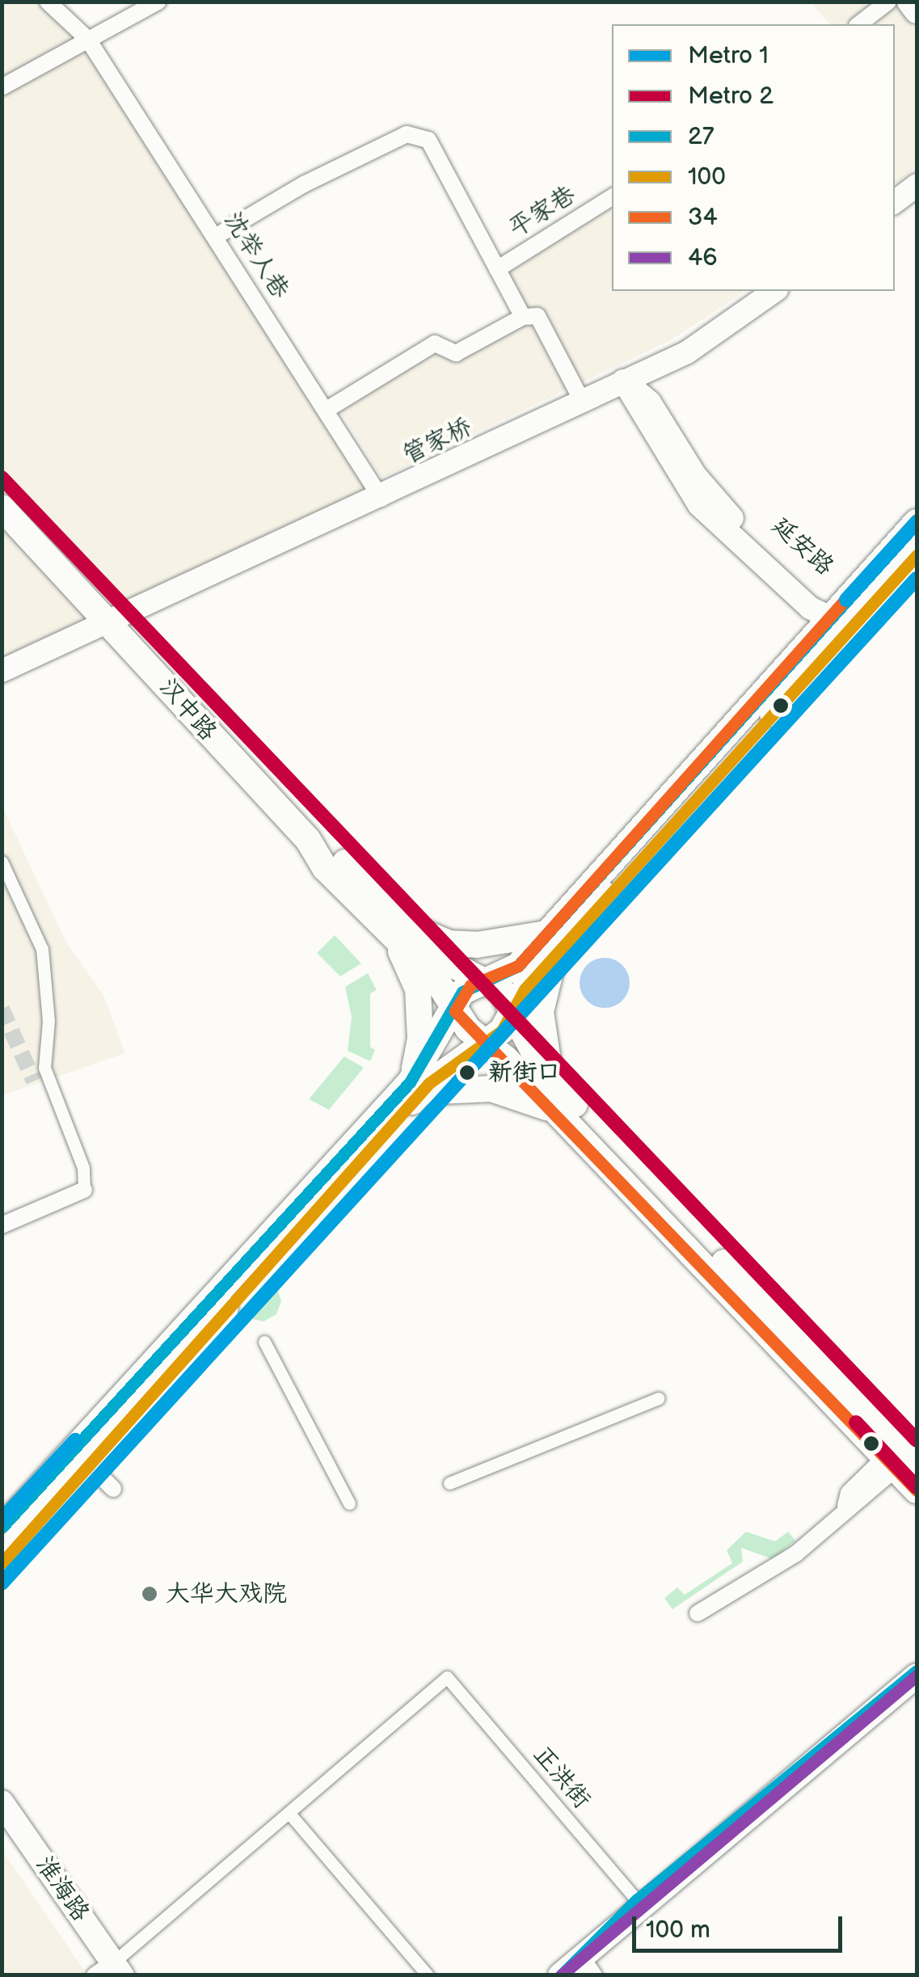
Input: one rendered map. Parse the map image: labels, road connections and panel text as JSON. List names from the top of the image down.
{
  "streets": {
    "main road": ["汉中路", "淮海路"],
    "street": [
      "平家巷",
      "沈举人巷",
      "管家桥",
      "延安路",
      "正洪街"
    ]
  },
  "crossings": [
    ["沈举人巷", "管家桥"],
    ["管家桥", "延安路"],
    ["管家桥", "汉中路"]
  ],
  "places": ["新街口", "大华大戏院"],
  "lines": [
    "metro line 2",
    "transit line 34",
    "metro line 1",
    "transit line 27",
    "transit line 100",
    "transit line 46"
  ],
  "legend": [
    "Metro 1",
    "Metro 2",
    "27",
    "100",
    "34",
    "46"
  ],
  "scale_bar": "100 m"
}
